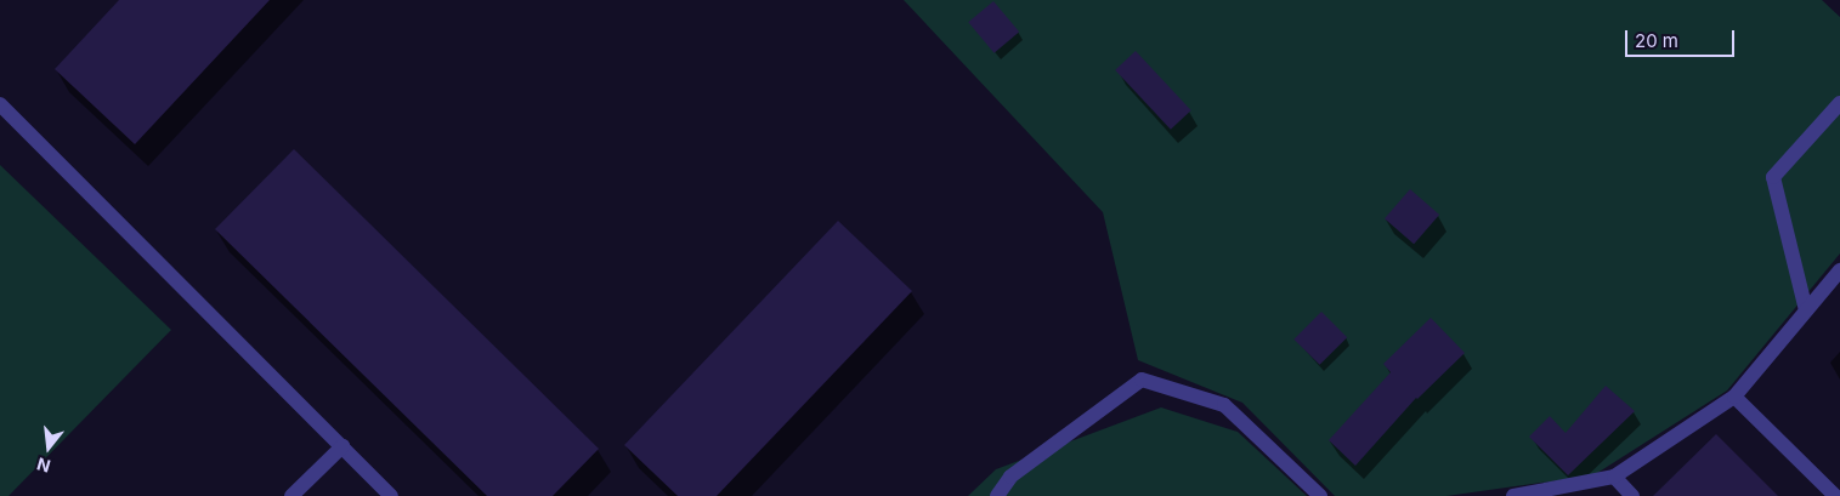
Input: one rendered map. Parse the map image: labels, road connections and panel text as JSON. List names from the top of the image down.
{
  "scale_bar": "20 m",
  "north": "bottom"
}
